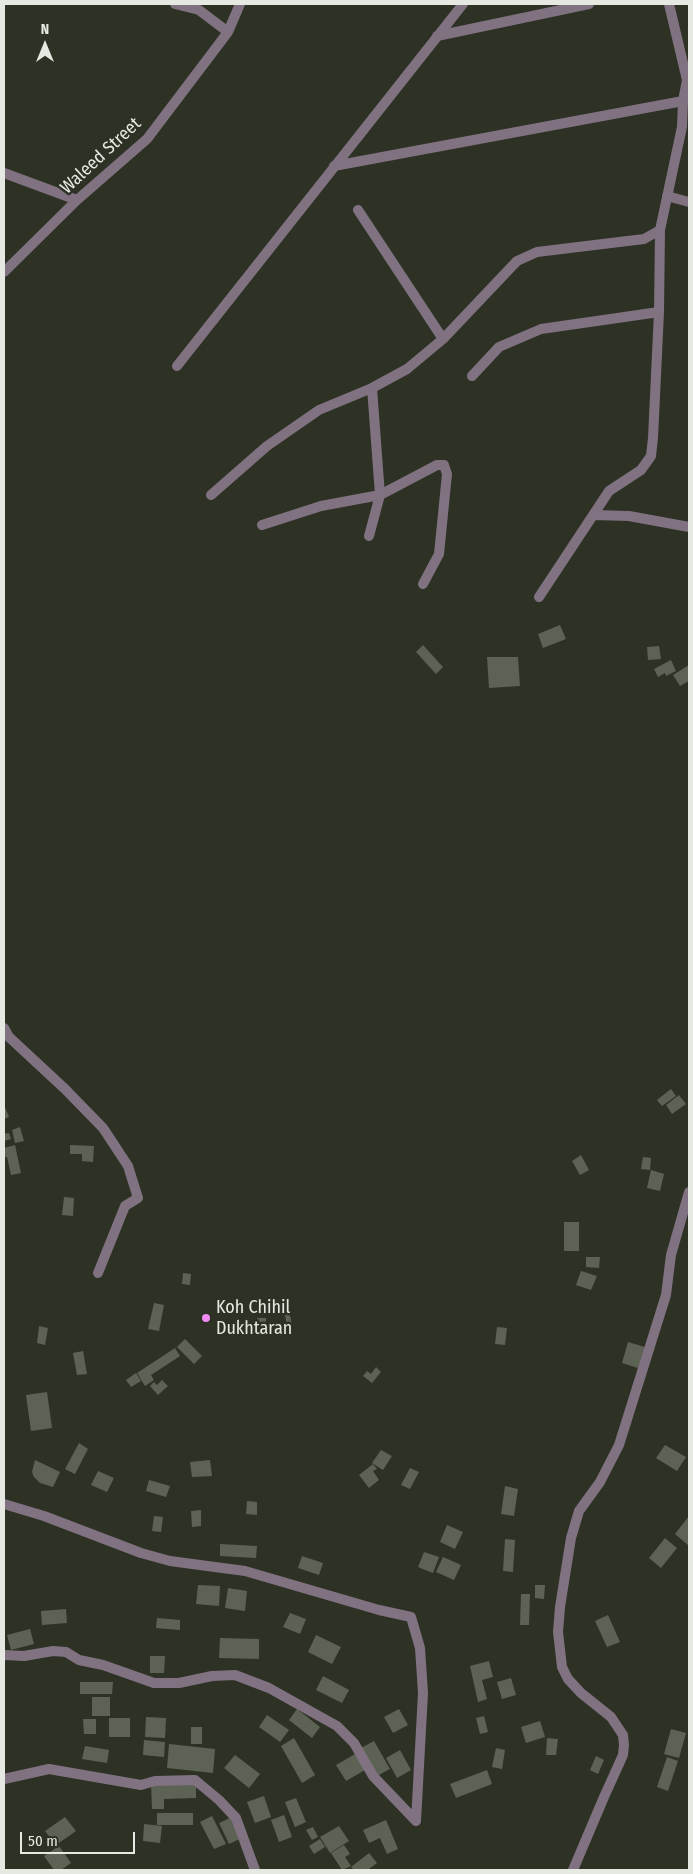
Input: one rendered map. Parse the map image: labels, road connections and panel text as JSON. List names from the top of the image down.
{
  "streets": {
    "street": ["Waleed Street"]
  },
  "places": ["Koh Chihil Dukhtaran"],
  "scale_bar": "50 m",
  "north": "top"
}
